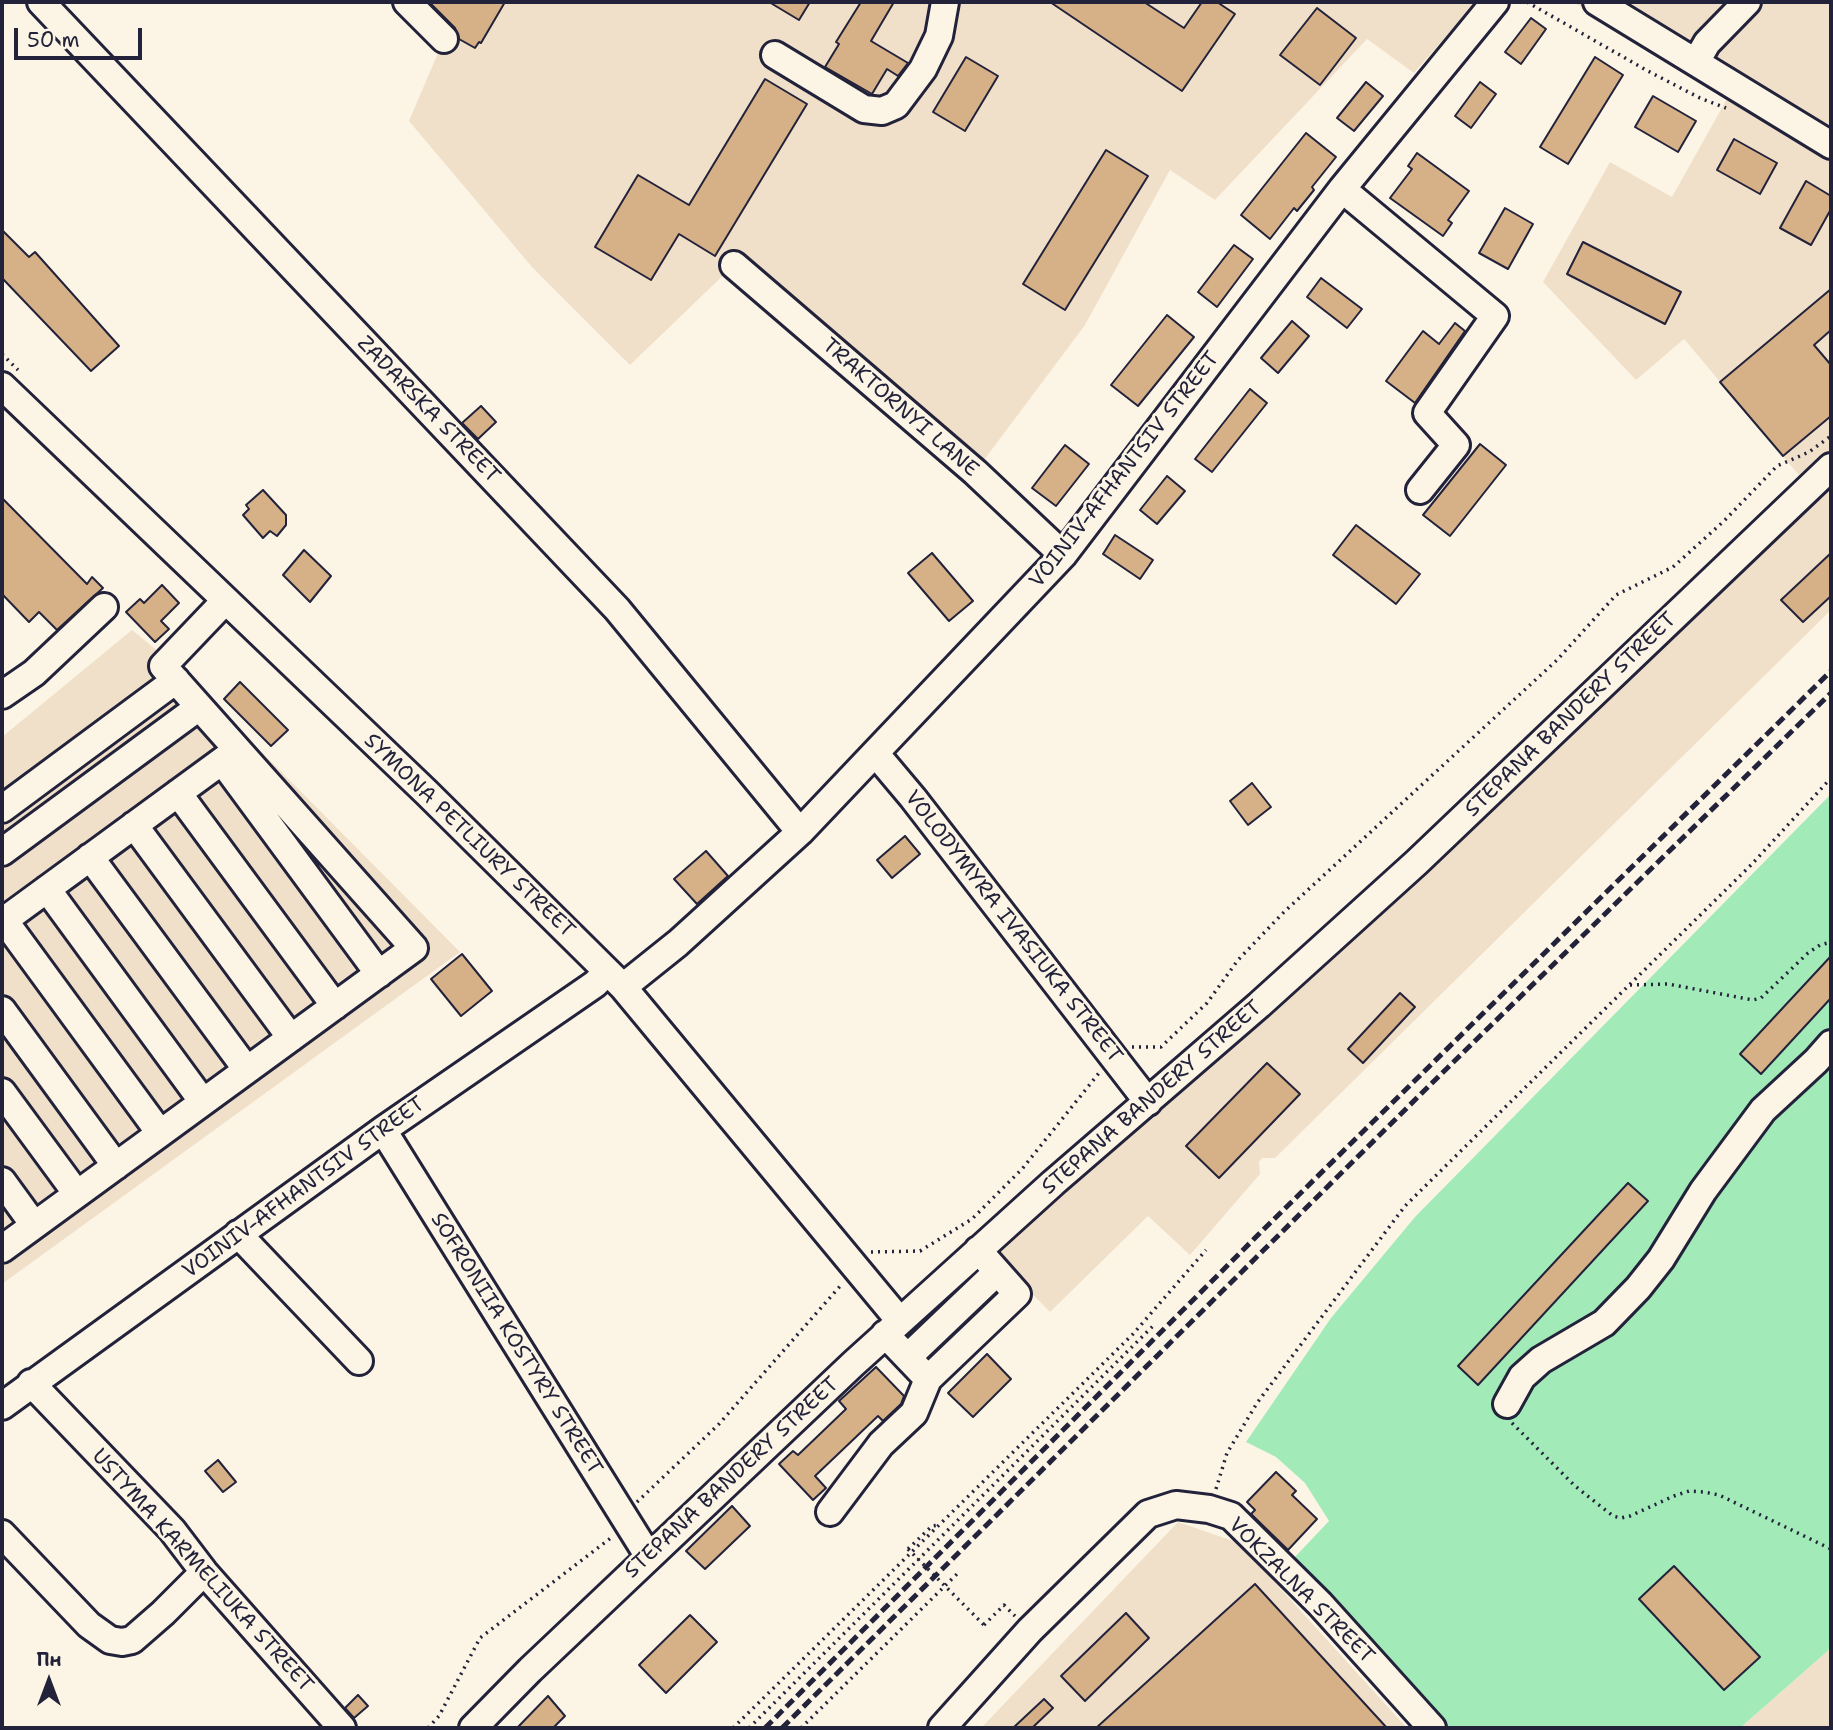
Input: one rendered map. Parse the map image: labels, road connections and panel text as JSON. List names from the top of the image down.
{
  "streets": {
    "street": [
      "TRAKTORNYI LANE",
      "ZADARSKA STREET",
      "VOINIV-AFHANTSIV STREET",
      "STEPANA BANDERY STREET",
      "SYMONA PETLIURY STREET",
      "VOLODYMYRA IVASIUKA STREET",
      "SOFRONIIA KOSTYRY STREET",
      "USTYMA KARMELIUKA STREET",
      "VOKZALNA STREET"
    ]
  },
  "crossings": [
    ["TRAKTORNYI LANE", "VOINIV-AFHANTSIV STREET"],
    ["ZADARSKA STREET", "VOINIV-AFHANTSIV STREET"],
    ["VOINIV-AFHANTSIV STREET", "SYMONA PETLIURY STREET"],
    ["VOINIV-AFHANTSIV STREET", "VOLODYMYRA IVASIUKA STREET"],
    ["VOINIV-AFHANTSIV STREET", "SOFRONIIA KOSTYRY STREET"],
    ["VOINIV-AFHANTSIV STREET", "USTYMA KARMELIUKA STREET"],
    ["STEPANA BANDERY STREET", "SYMONA PETLIURY STREET"],
    ["STEPANA BANDERY STREET", "VOLODYMYRA IVASIUKA STREET"],
    ["STEPANA BANDERY STREET", "SOFRONIIA KOSTYRY STREET"]
  ],
  "scale_bar": "50 m",
  "north": "top"
}
